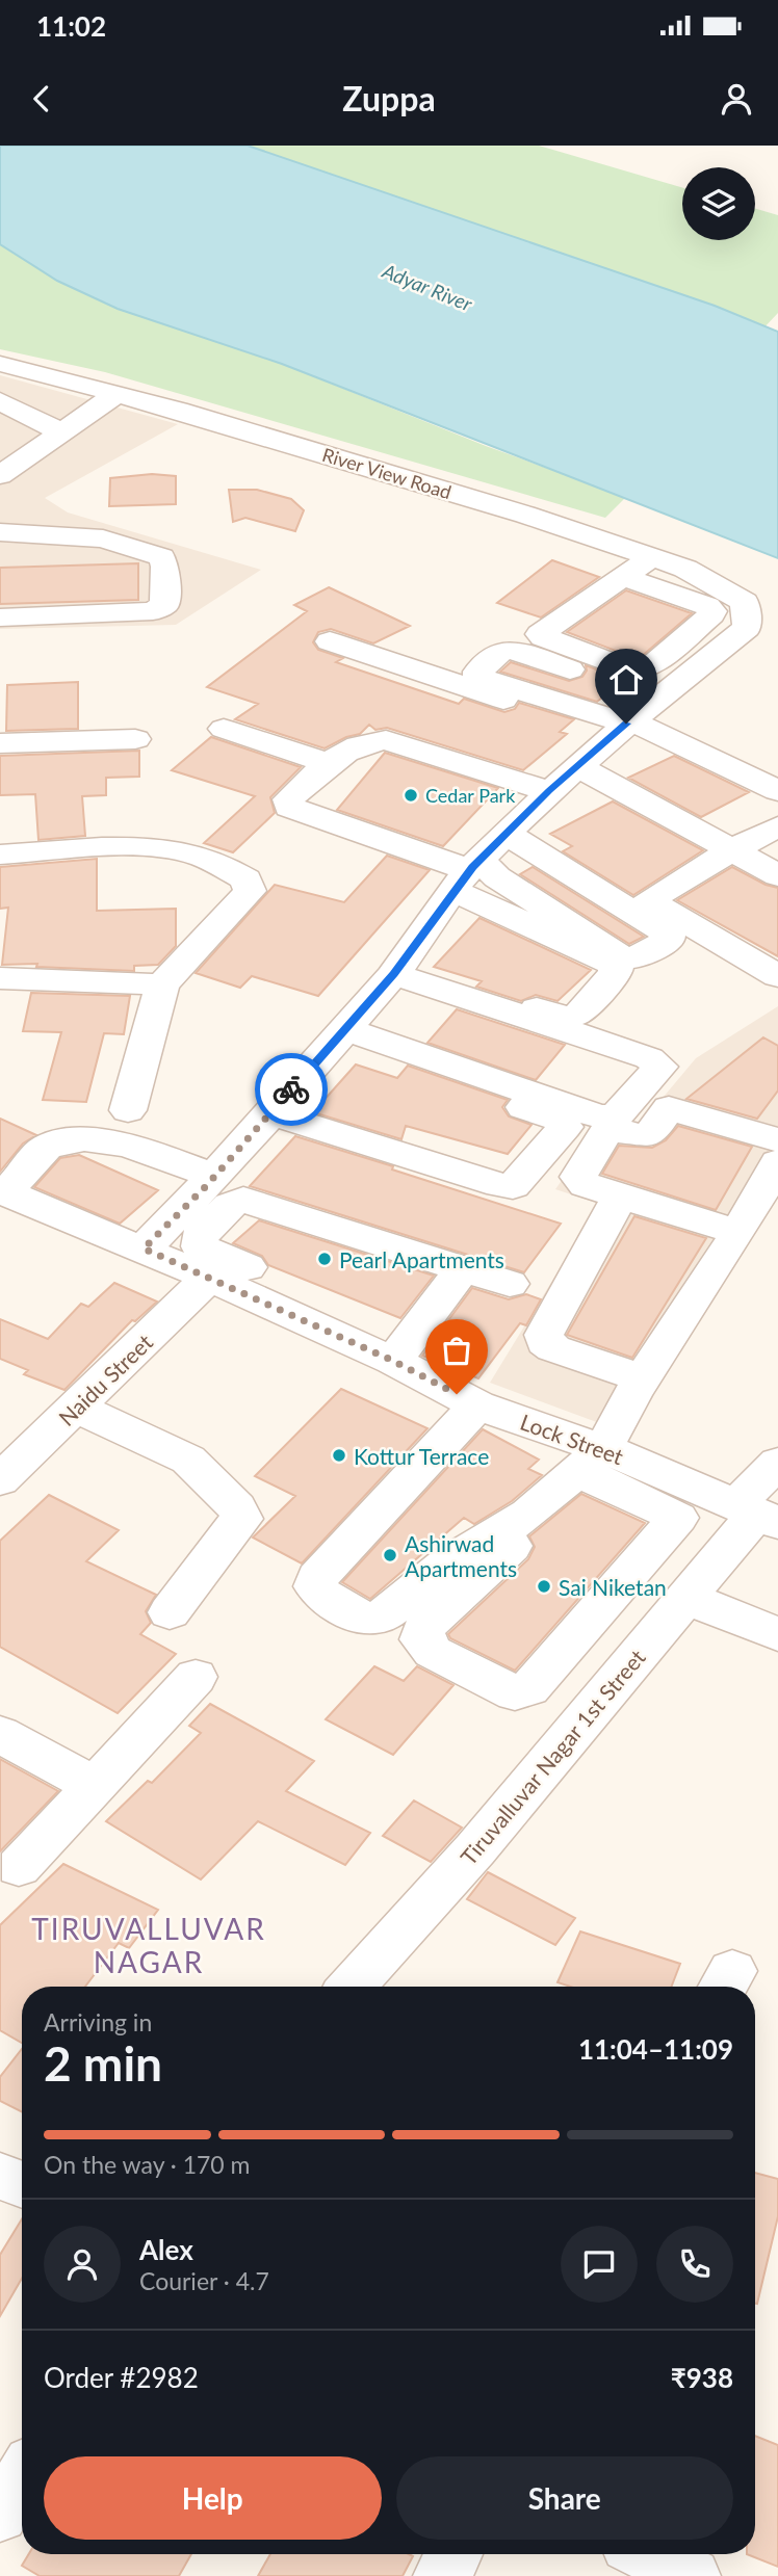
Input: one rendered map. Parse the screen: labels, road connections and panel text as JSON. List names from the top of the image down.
{
  "streets": {
    "street": [
      "River View Road",
      "Naidu Street",
      "Lock Street",
      "Tiruvalluvar Nagar 1st Street"
    ]
  },
  "crossings": [
    ["Naidu Street", "Lock Street"],
    ["Lock Street", "Tiruvalluvar Nagar 1st Street"]
  ],
  "districts": ["TIRUVALLUVAR NAGAR"],
  "water": ["Adyar River"],
  "places": [
    "Cedar Park",
    "Pearl Apartments",
    "Kottur Terrace",
    "Ashirwad Apartments",
    "Sai Niketan"
  ],
  "page": {
    "status": "11:02",
    "header": "Zuppa",
    "heading": ["2 min", "Arriving in", "11:04–11:09"],
    "panel": [
      "Alex",
      "Courier · 4.7",
      "Order #2982",
      "₹938"
    ],
    "bar": "On the way · 170 m",
    "buttons": ["Help", "Share"]
  }
}
